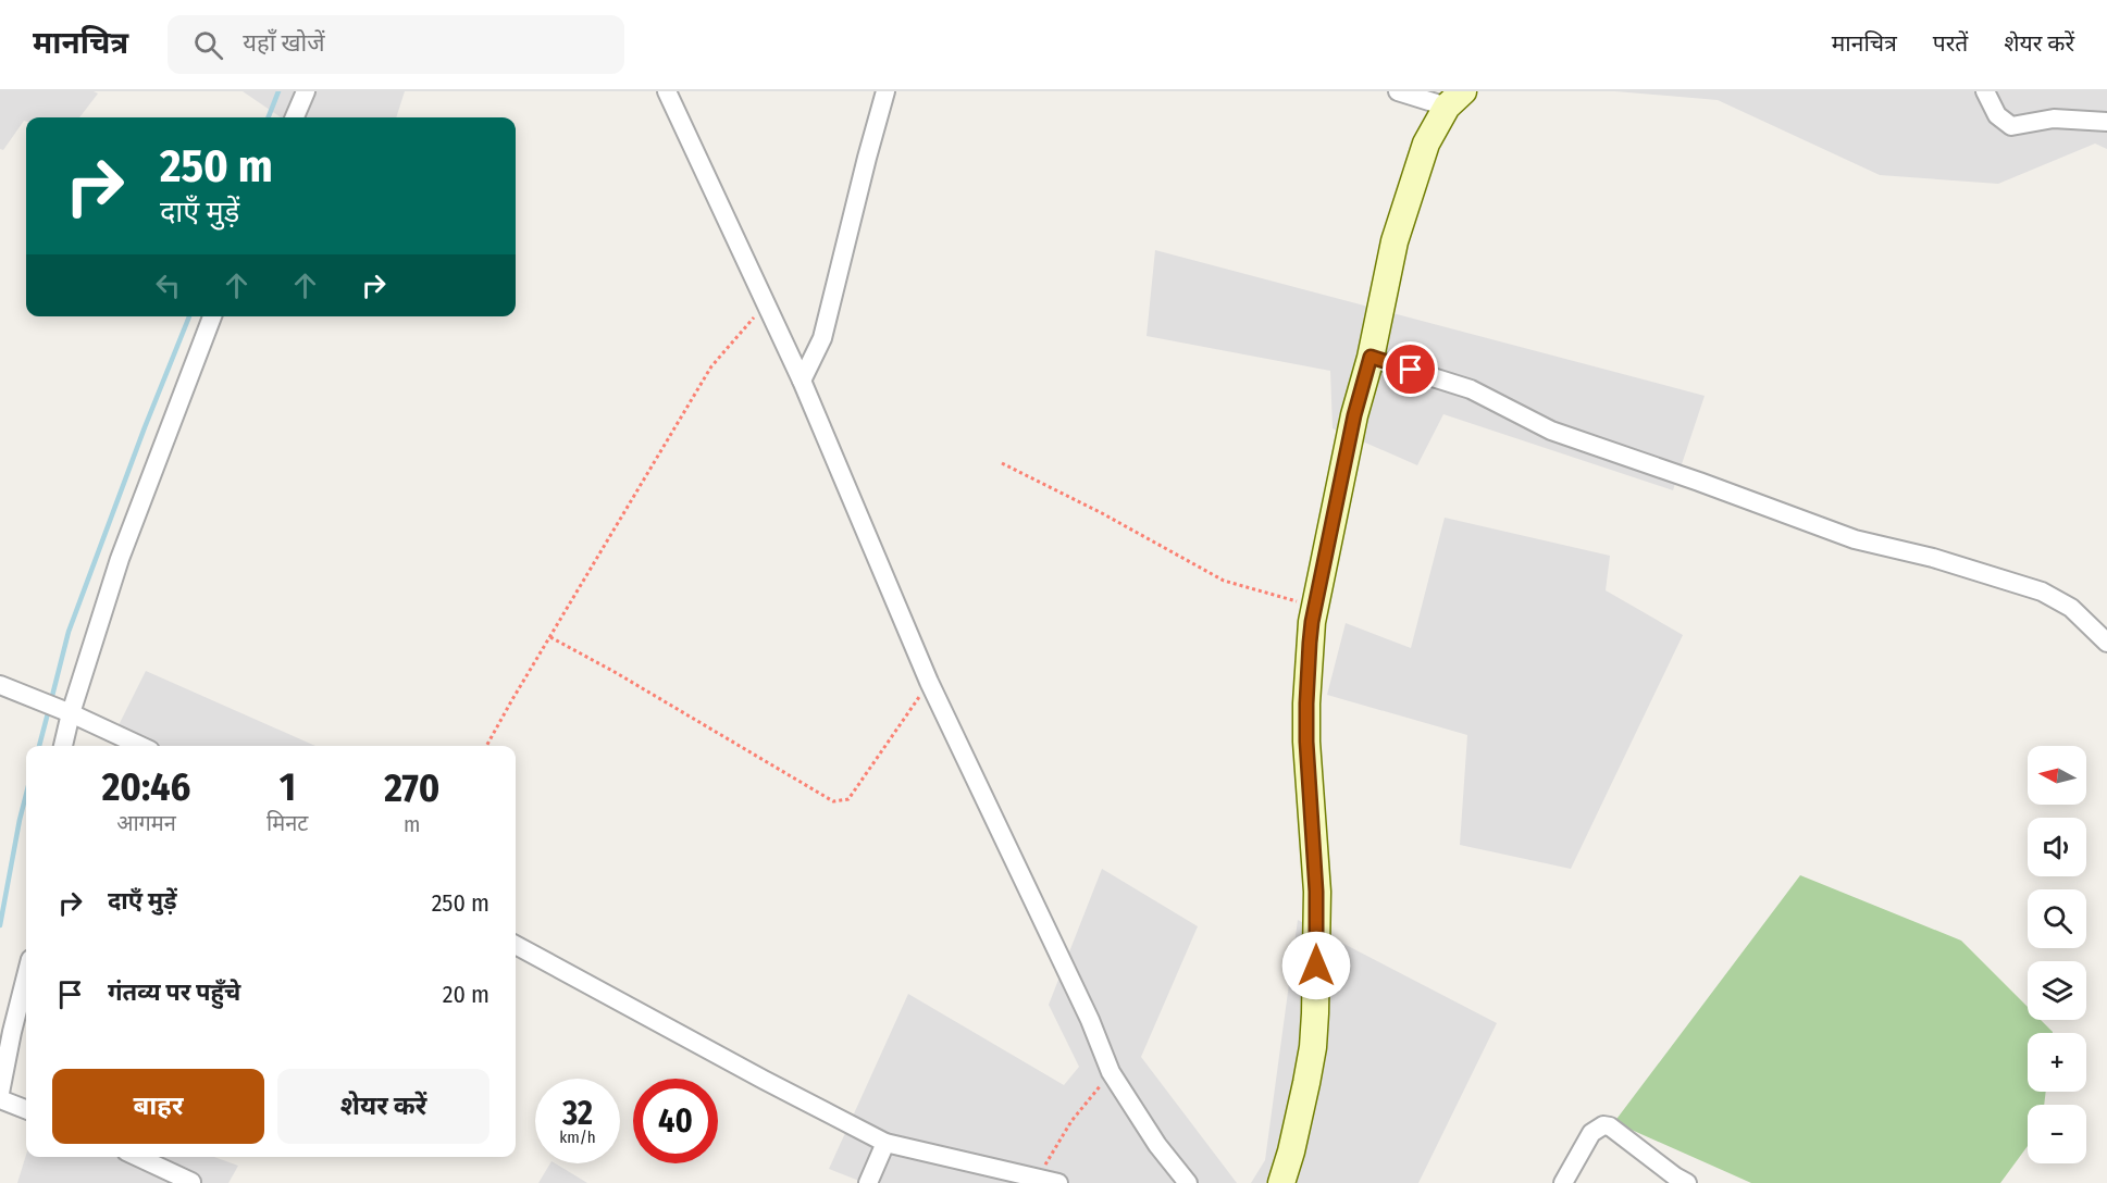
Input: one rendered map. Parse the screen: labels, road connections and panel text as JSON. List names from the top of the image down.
{
  "north": "left",
  "page": {
    "header": "मानचित्र",
    "search": "यहाँ खोजें",
    "nav": ["मानचित्र", "परतें", "शेयर करें"],
    "turn": ["250 m", "दाएँ मुड़ें"],
    "map_buttons": ["+", "−"],
    "eta": [
      "20:46",
      "आगमन",
      "1",
      "मिनट",
      "270",
      "m"
    ],
    "list": [
      {
        "name": "दाएँ मुड़ें",
        "value": "250 m"
      },
      {
        "name": "गंतव्य पर पहुँचे",
        "value": "20 m"
      }
    ],
    "buttons": ["बाहर", "शेयर करें"],
    "speed": "32 km/h",
    "limit": "40"
  }
}
